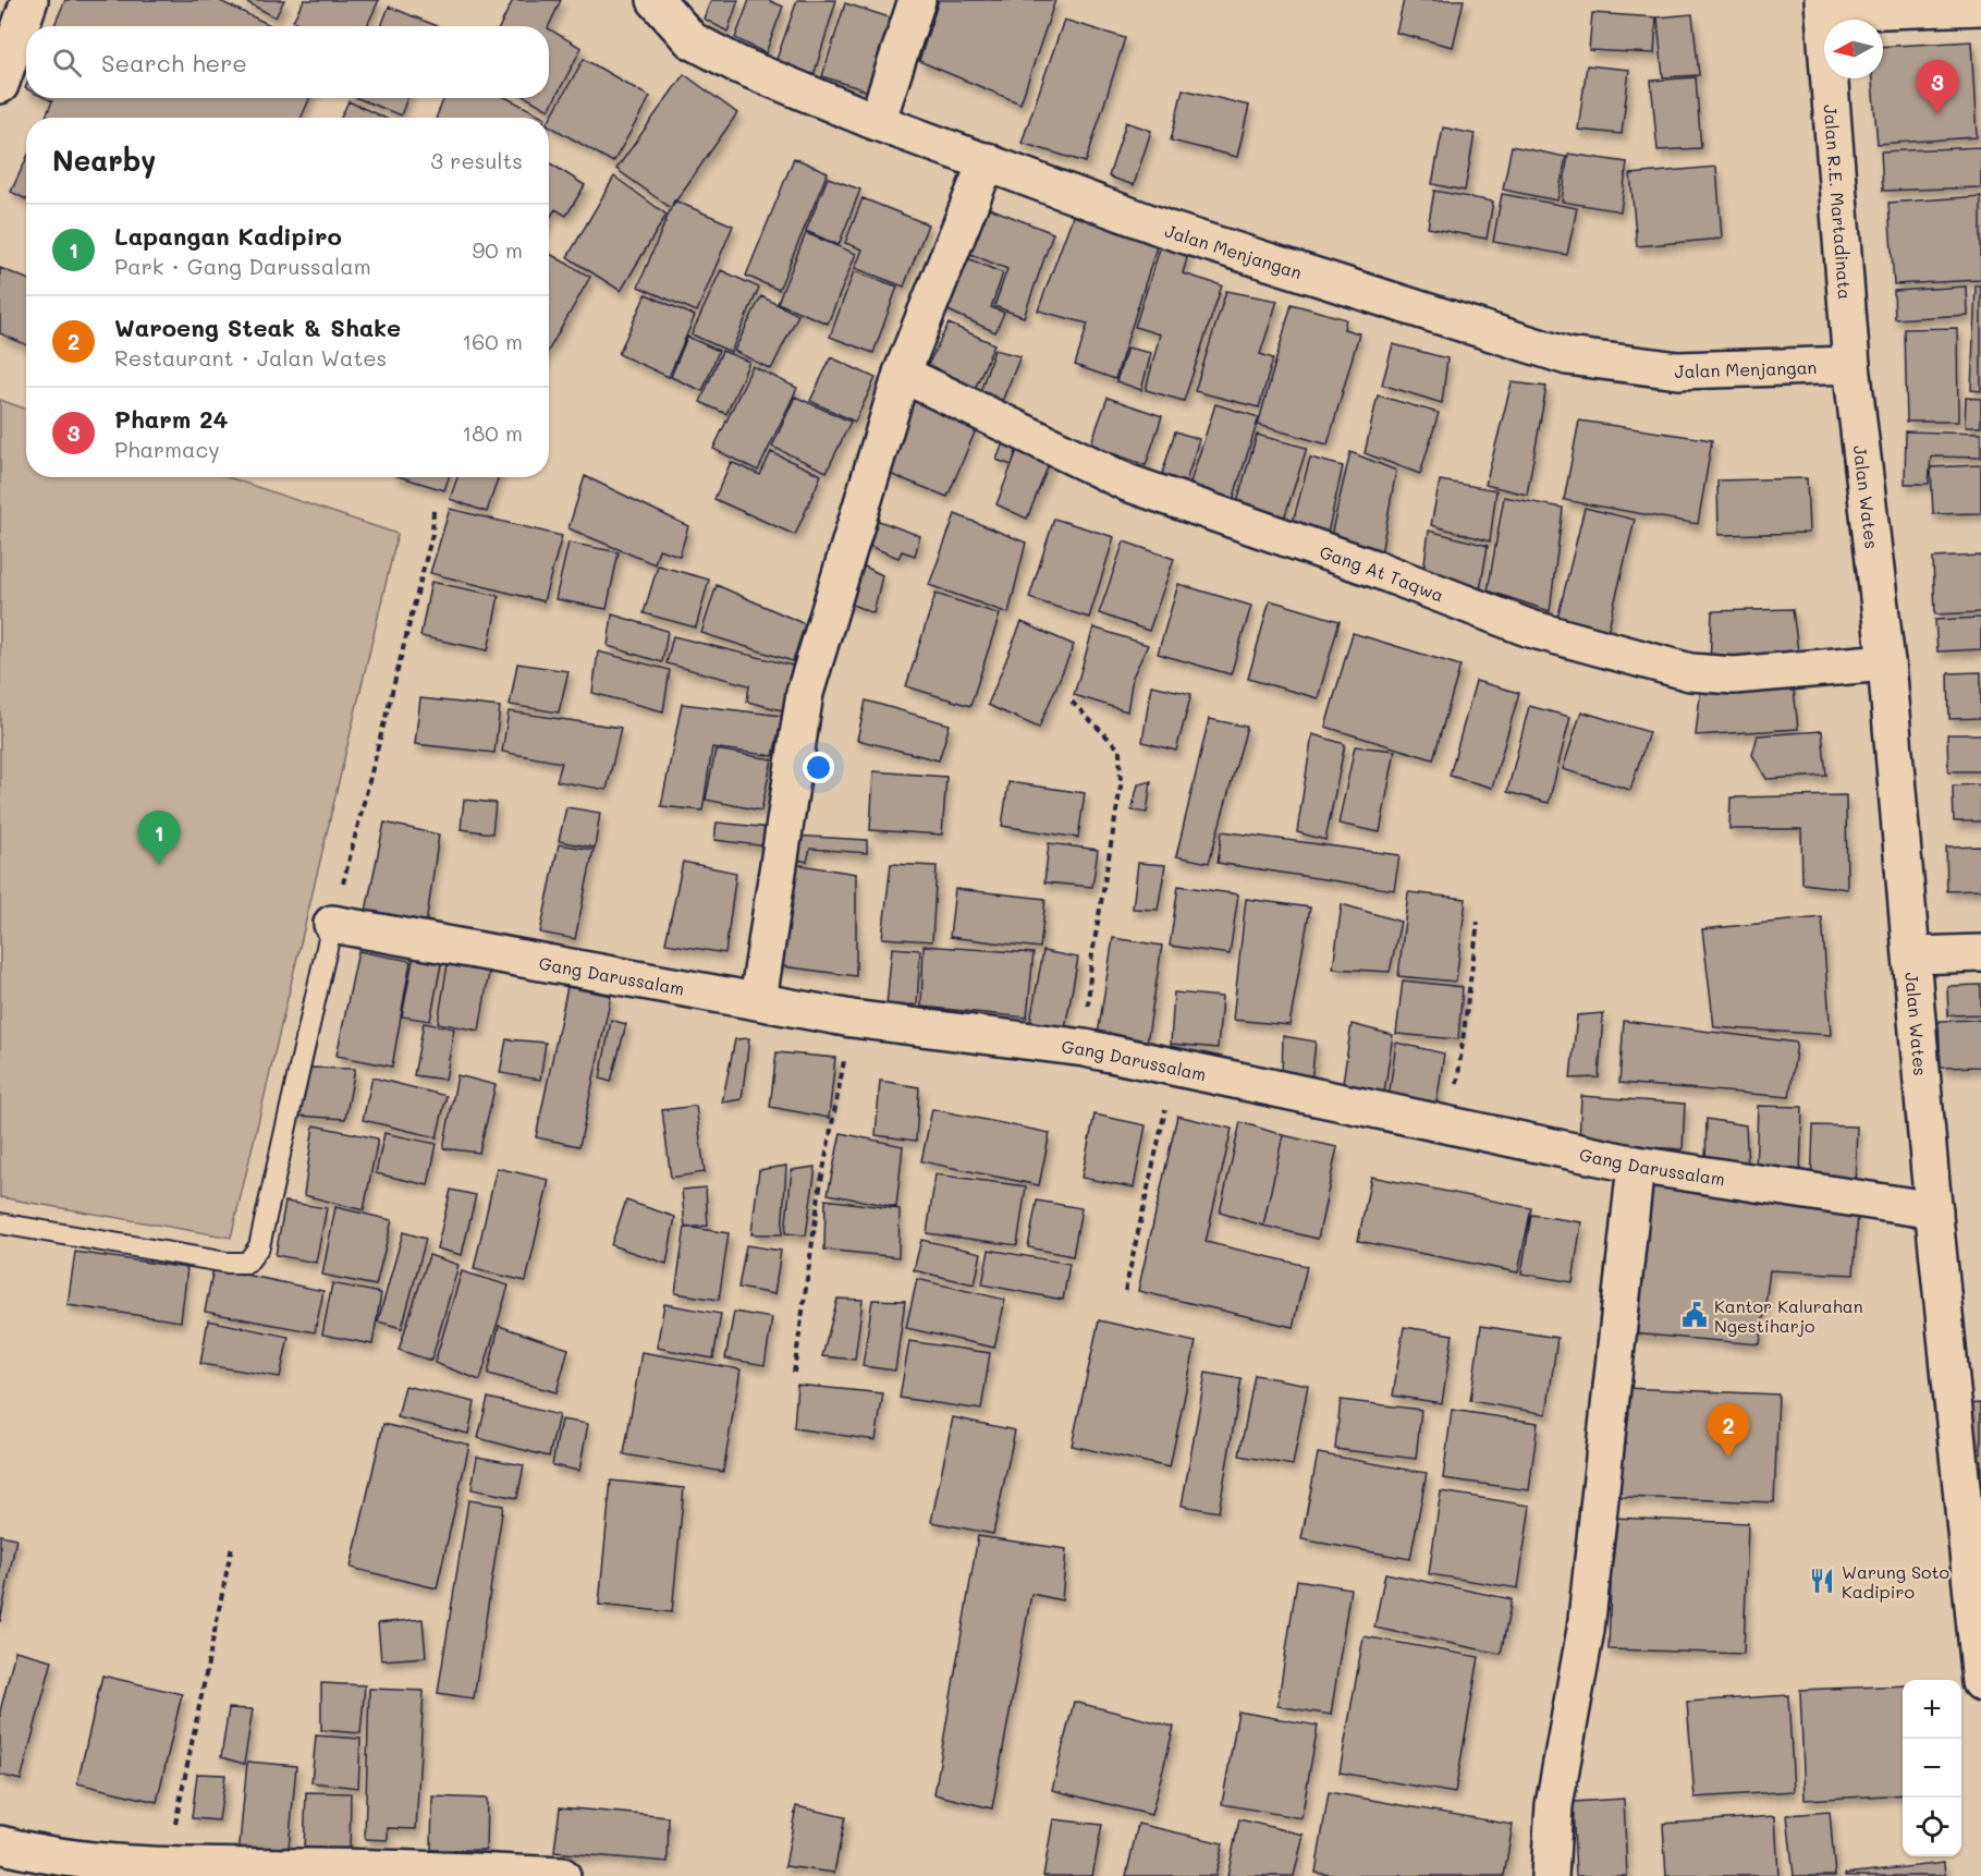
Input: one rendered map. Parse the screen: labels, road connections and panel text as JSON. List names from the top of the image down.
{
  "streets": {
    "street": [
      "Jalan R.E. Martadinata",
      "Jalan Menjangan",
      "Jalan Wates",
      "Gang At Taqwa",
      "Gang Darussalam"
    ]
  },
  "crossings": [
    ["Jalan R.E. Martadinata", "Jalan Menjangan"],
    ["Jalan R.E. Martadinata", "Jalan Wates"],
    ["Jalan Menjangan", "Jalan Wates"],
    ["Jalan Wates", "Gang At Taqwa"],
    ["Jalan Wates", "Gang Darussalam"]
  ],
  "places": {
    "public building": ["Kantor Kalurahan Ngestiharjo"],
    "restaurant": ["Warung Soto Kadipiro"]
  },
  "north": "left",
  "page": {
    "search": "Search here",
    "pins": ["3", "1", "2"],
    "heading": ["Nearby", "3 results"],
    "list": [
      {
        "mark": "1",
        "name": "Lapangan Kadipiro",
        "note": "Park · Gang Darussalam",
        "value": "90 m"
      },
      {
        "mark": "2",
        "name": "Waroeng Steak & Shake",
        "note": "Restaurant · Jalan Wates",
        "value": "160 m"
      },
      {
        "mark": "3",
        "name": "Pharm 24",
        "note": "Pharmacy",
        "value": "180 m"
      }
    ],
    "map_buttons": ["+", "−"]
  }
}
